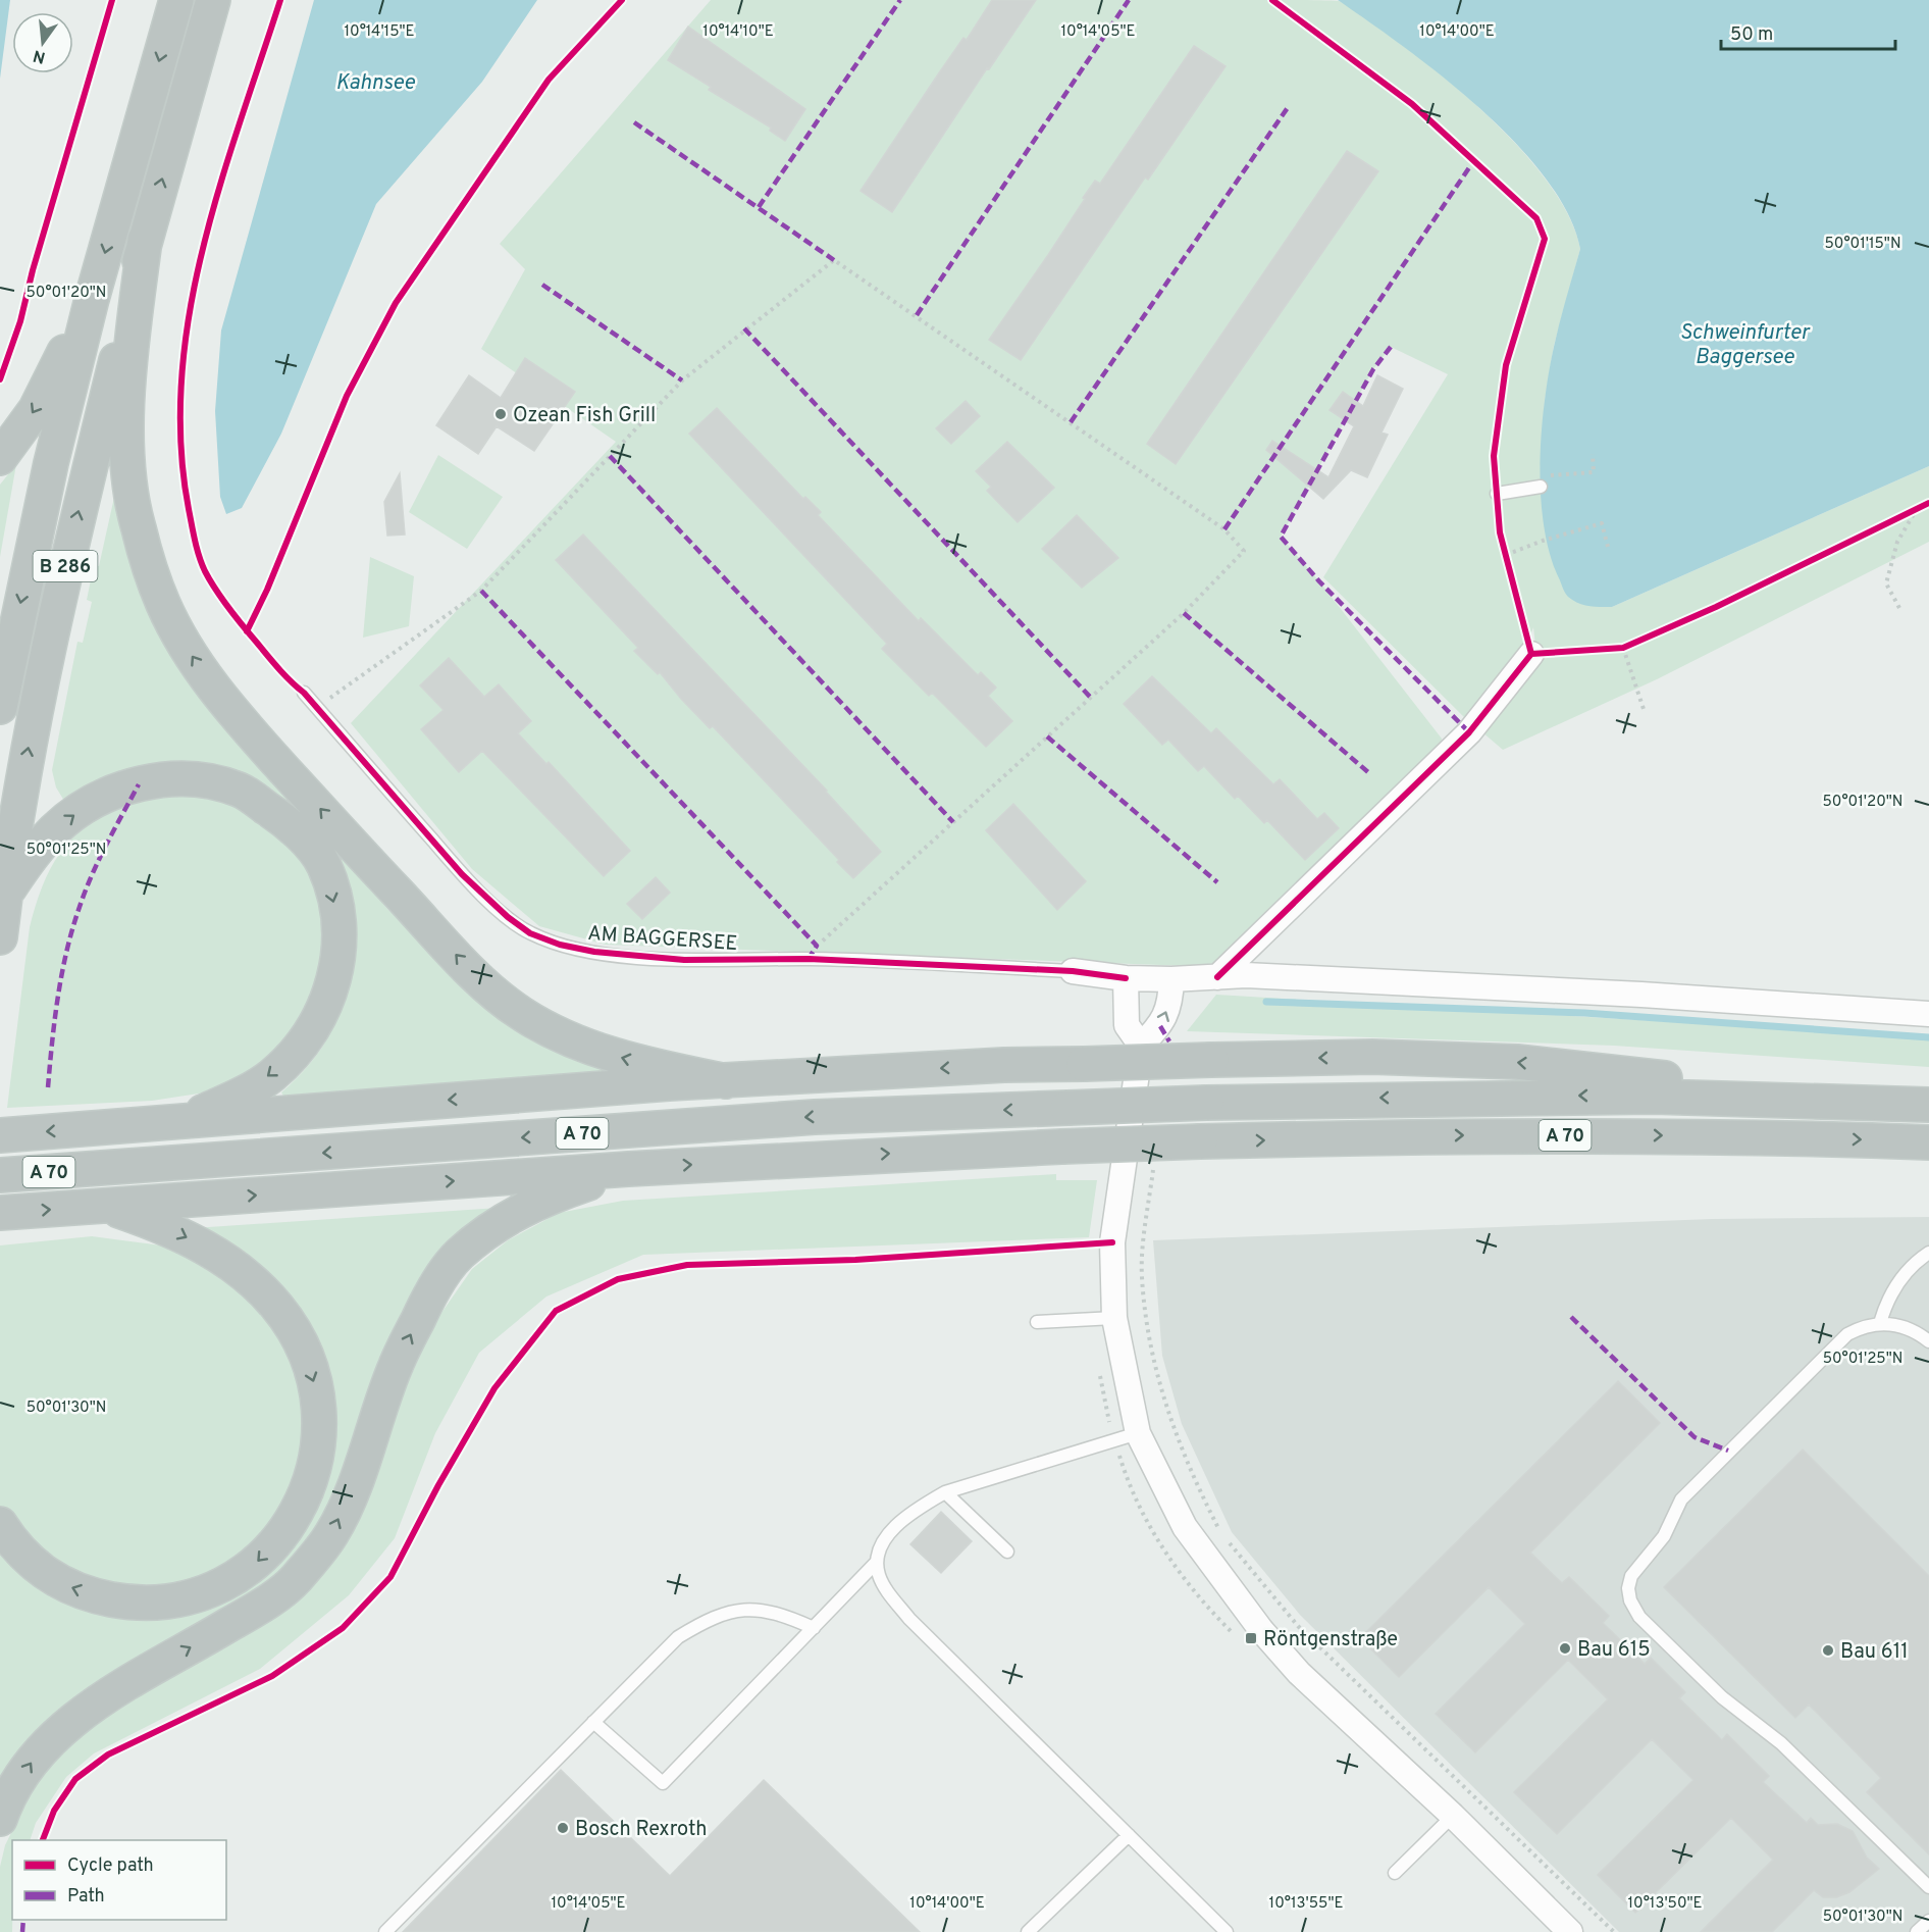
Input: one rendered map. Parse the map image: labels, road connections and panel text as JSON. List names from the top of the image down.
{
  "streets": {
    "highway": ["B 286", "A 70"],
    "street": ["AM BAGGERSEE"]
  },
  "water": ["Kahnsee", "Schweinfurter Baggersee"],
  "places": {
    "other": [
      "Ozean Fish Grill",
      "Bau 615",
      "Bau 611",
      "Bosch Rexroth"
    ],
    "transit": ["Röntgenstraße"]
  },
  "legend": ["Cycle path", "Path"],
  "scale_bar": "50 m",
  "north": "bottom",
  "coordinates": [
    "10°14'15\"E",
    "10°14'10\"E",
    "10°14'05\"E",
    "10°14'00\"E",
    "50°01'15\"N",
    "50°01'20\"N",
    "50°01'25\"N",
    "50°01'30\"N",
    "10°13'55\"E",
    "10°13'50\"E"
  ]
}
